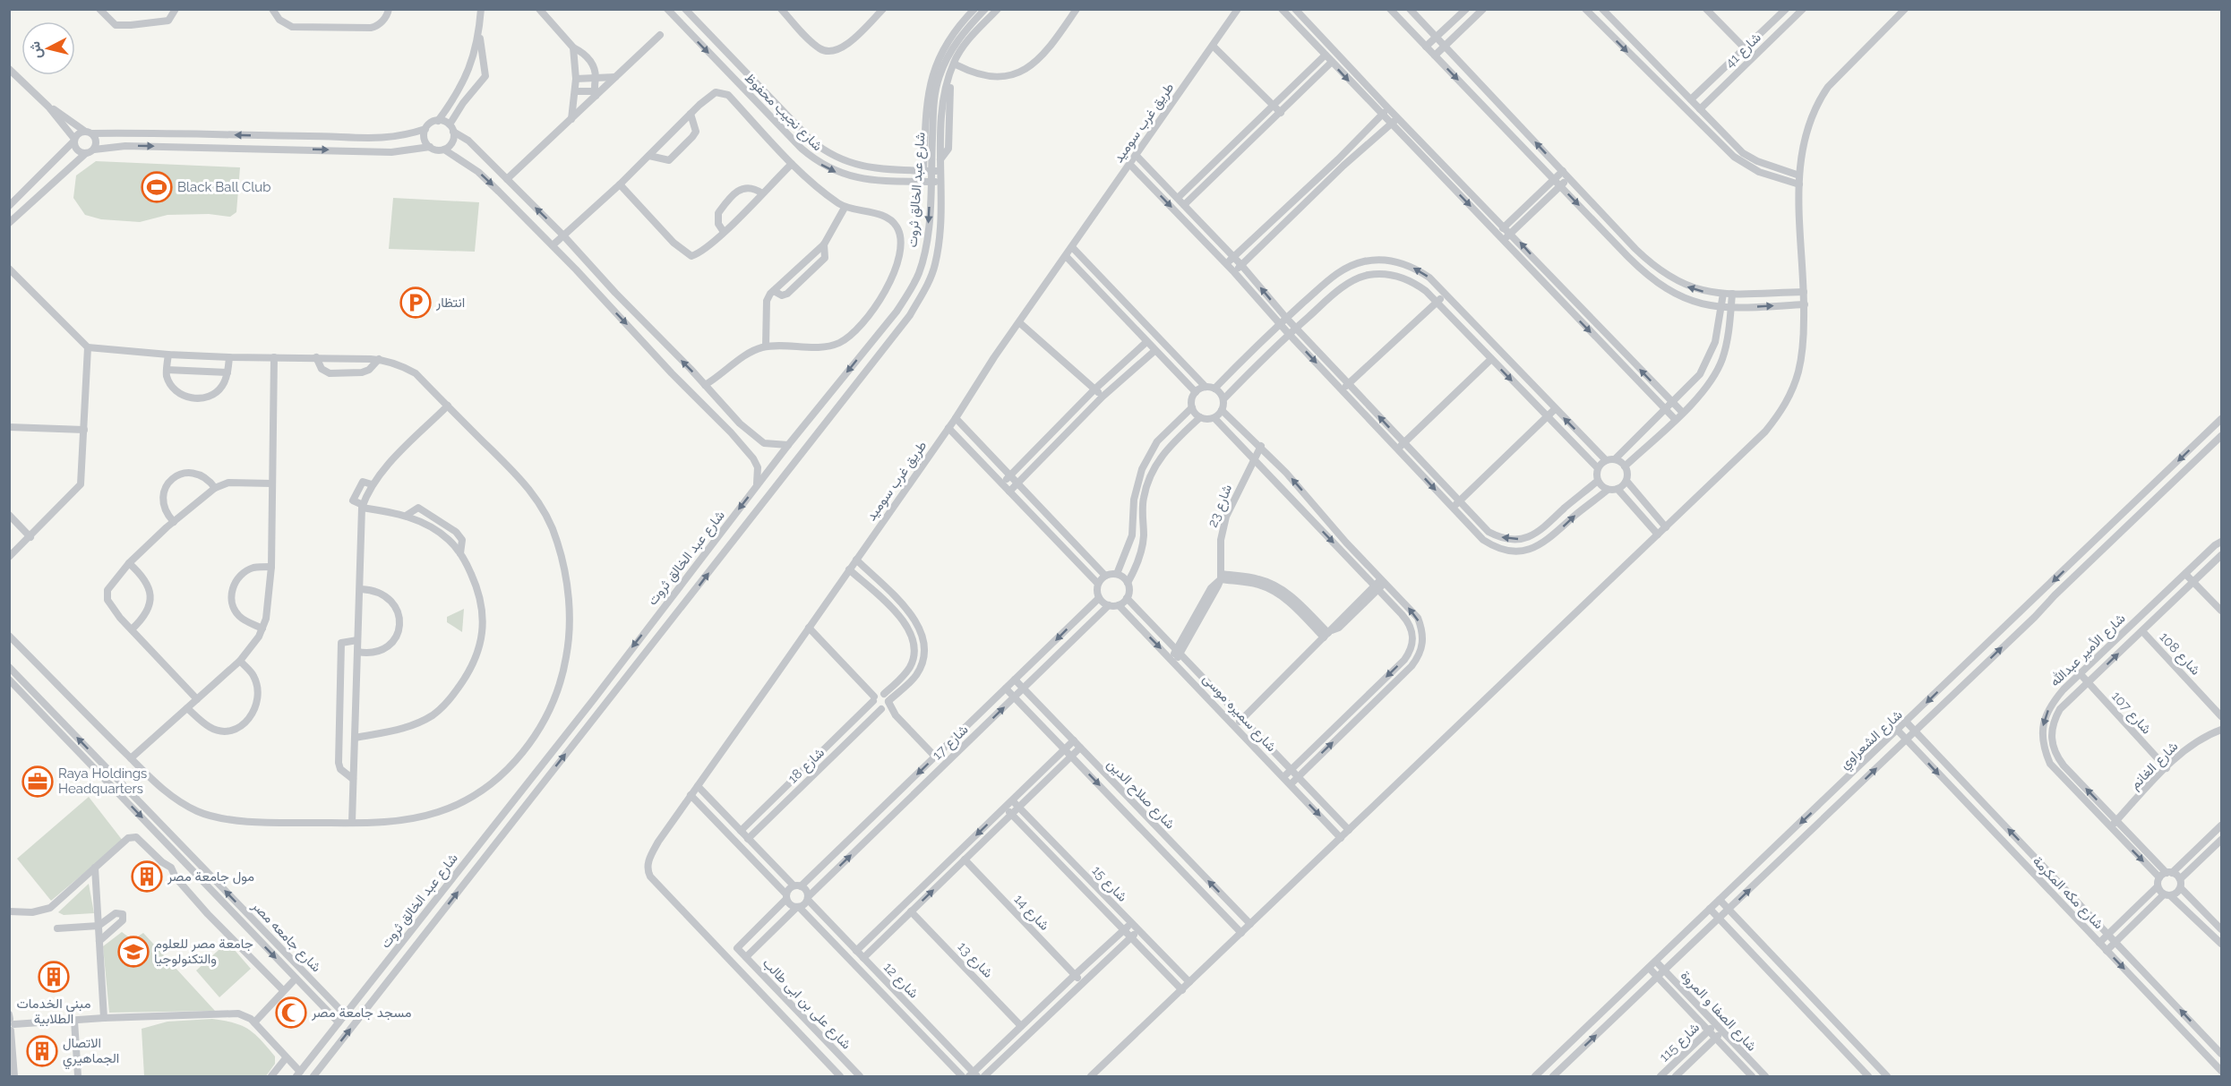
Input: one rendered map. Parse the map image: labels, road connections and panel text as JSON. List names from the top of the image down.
{
  "streets": {
    "street": [
      "شارع 41",
      "شارع نجيب محفوظ",
      "طريق غرب سوميد",
      "شارع عبد الخالق ثروت",
      "شارع 23",
      "شارع الأمير عبدالله",
      "شارع 108",
      "شارع سميره موسى",
      "شارع 107",
      "شارع الشعراوي",
      "شارع 17",
      "شارع 18",
      "شارع الغانم",
      "شارع صلاح الدين",
      "شارع 15",
      "شارع مكه المكرمة",
      "شارع 14",
      "شارع جامعه مصر",
      "شارع 13",
      "شارع 12",
      "شارع على بن ابى طالب",
      "شارع الصفا و المروة",
      "شارع 115"
    ]
  },
  "crossings": [
    ["شارع نجيب محفوظ", "شارع عبد الخالق ثروت"],
    ["طريق غرب سوميد", "شارع على بن ابى طالب"],
    ["شارع عبد الخالق ثروت", "شارع جامعه مصر"],
    ["شارع الأمير عبدالله", "شارع 108"],
    ["شارع الأمير عبدالله", "شارع 107"],
    ["شارع الأمير عبدالله", "شارع الغانم"],
    ["شارع سميره موسى", "شارع 17"],
    ["شارع 107", "شارع الغانم"],
    ["شارع الشعراوي", "شارع مكه المكرمة"],
    ["شارع الشعراوي", "شارع الصفا و المروة"],
    ["شارع 17", "شارع صلاح الدين"],
    ["شارع 17", "شارع 12"],
    ["شارع 17", "شارع على بن ابى طالب"],
    ["شارع 12", "شارع على بن ابى طالب"],
    ["شارع الصفا و المروة", "شارع 115"]
  ],
  "places": {
    "sports": ["Black Ball Club"],
    "parking": ["انتظار"],
    "office": ["Raya Holdings Headquarters"],
    "building": ["مول جامعة مصر", "مبنى الخدمات الطلابية", "الاتصال الجماهيري"],
    "school or university": ["جامعة مصر للعلوم والتكنولوجيا"],
    "mosque": ["مسجد جامعة مصر"]
  },
  "north": "left"
}
